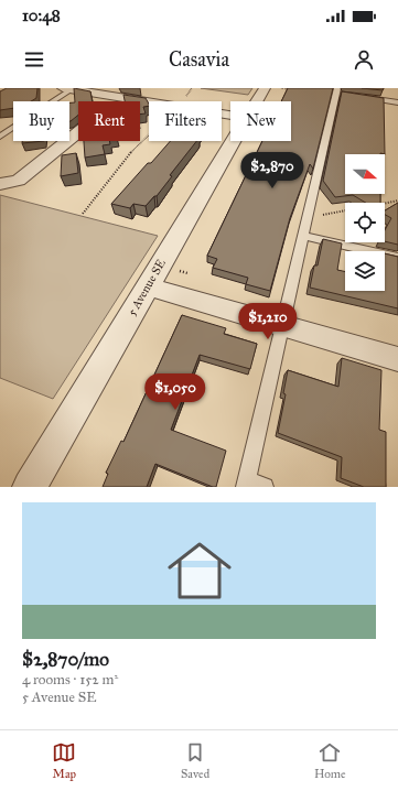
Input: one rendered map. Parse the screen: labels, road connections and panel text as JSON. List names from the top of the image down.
{
  "streets": {
    "street": ["5 Avenue SE"]
  },
  "north": "right",
  "page": {
    "status": "10:48",
    "header": "Casavia",
    "chip": [
      "Buy",
      "Rent",
      "Filters",
      "New"
    ],
    "price": ["$2,870", "$1,210", "$1,050"],
    "list": [
      {
        "name": "$2,870/mo",
        "note": "4 rooms · 152 m² · 5 Avenue SE"
      }
    ],
    "tabs": ["Map", "Saved", "Home"]
  }
}
